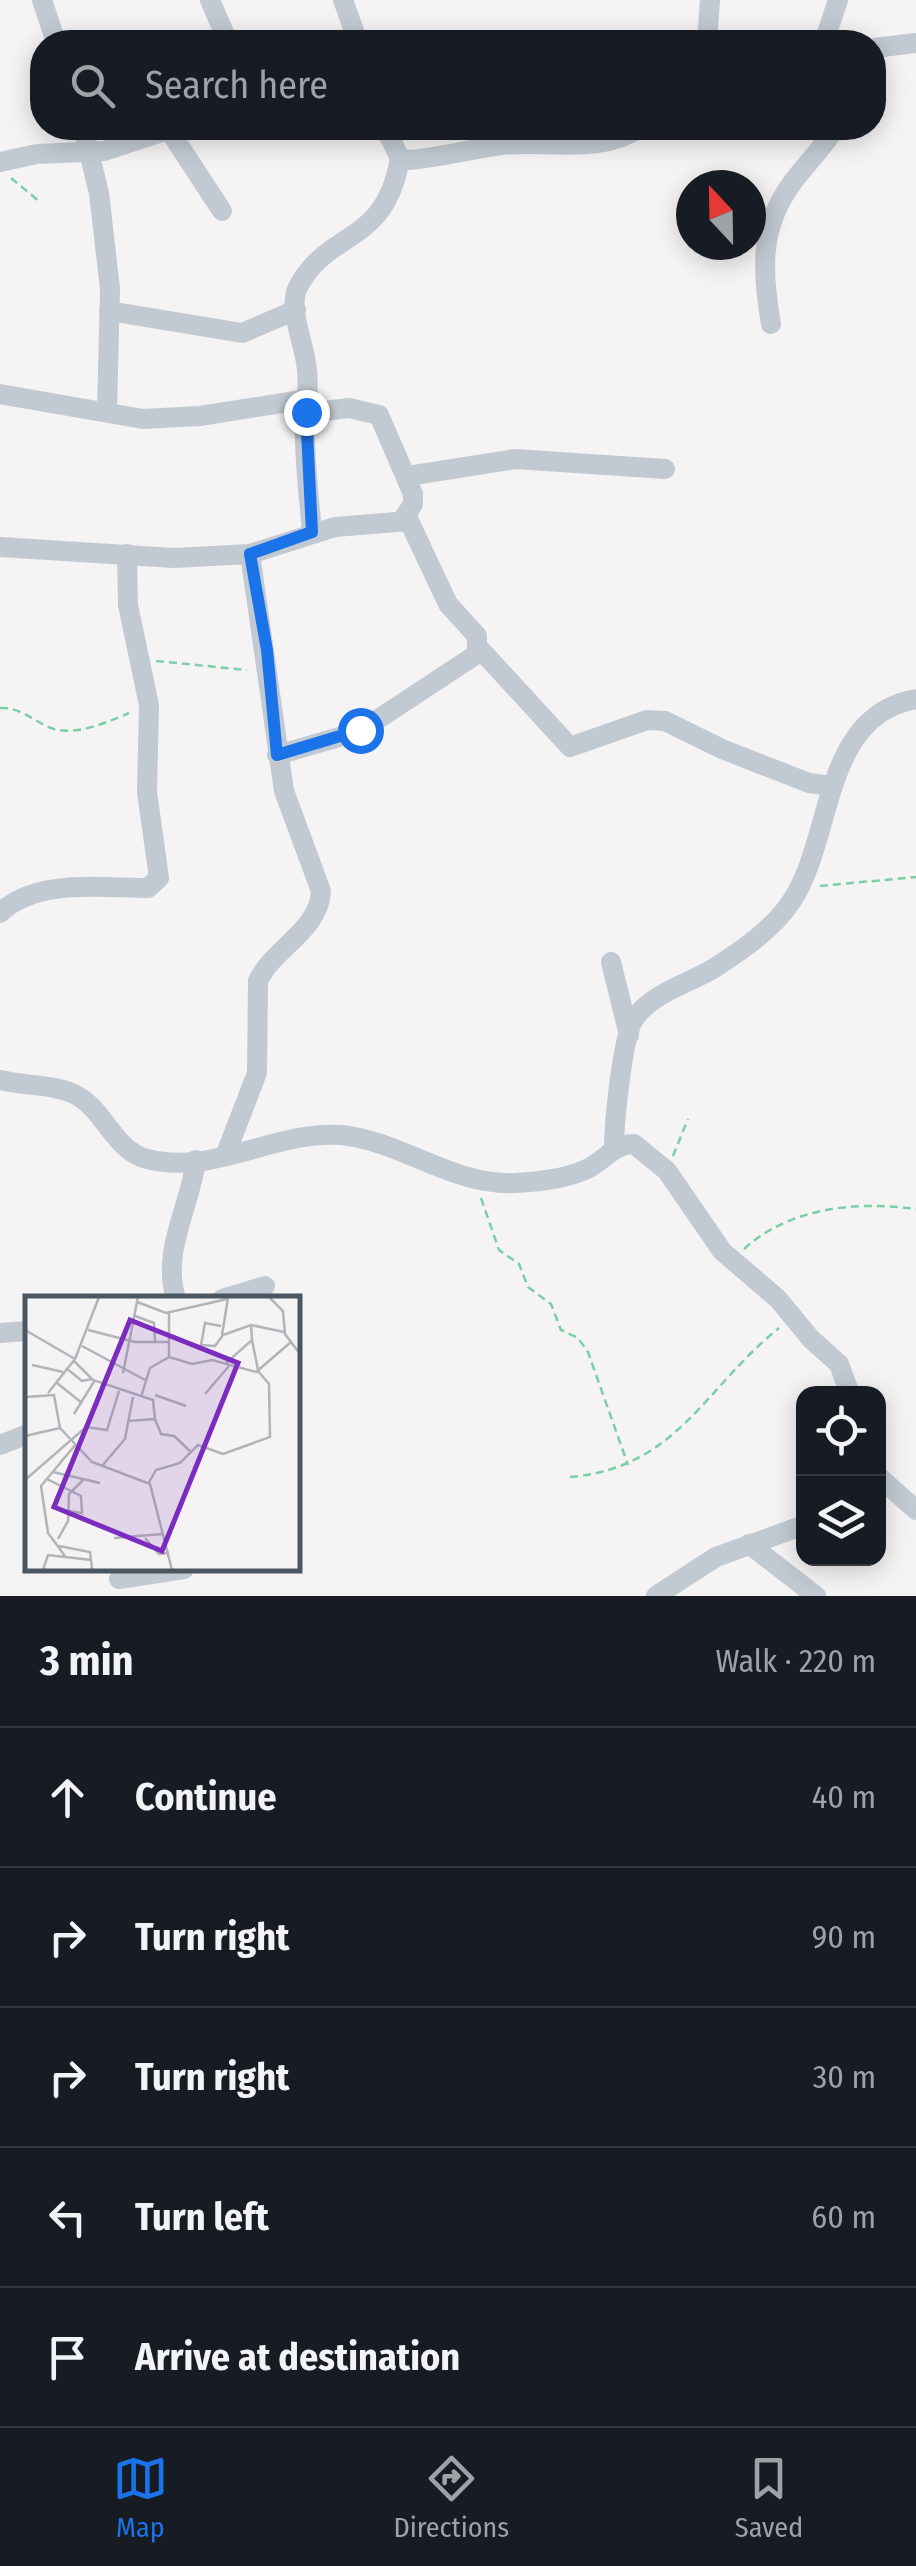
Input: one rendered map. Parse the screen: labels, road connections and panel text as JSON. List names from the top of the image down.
{
  "north": "top",
  "page": {
    "search": "Search here",
    "heading": ["3 min", "Walk · 220 m"],
    "list": [
      ["Continue", "40 m"],
      ["Turn right", "90 m"],
      ["Turn right", "30 m"],
      ["Turn left", "60 m"],
      "Arrive at destination"
    ],
    "nav": ["Map", "Directions", "Saved"]
  }
}
